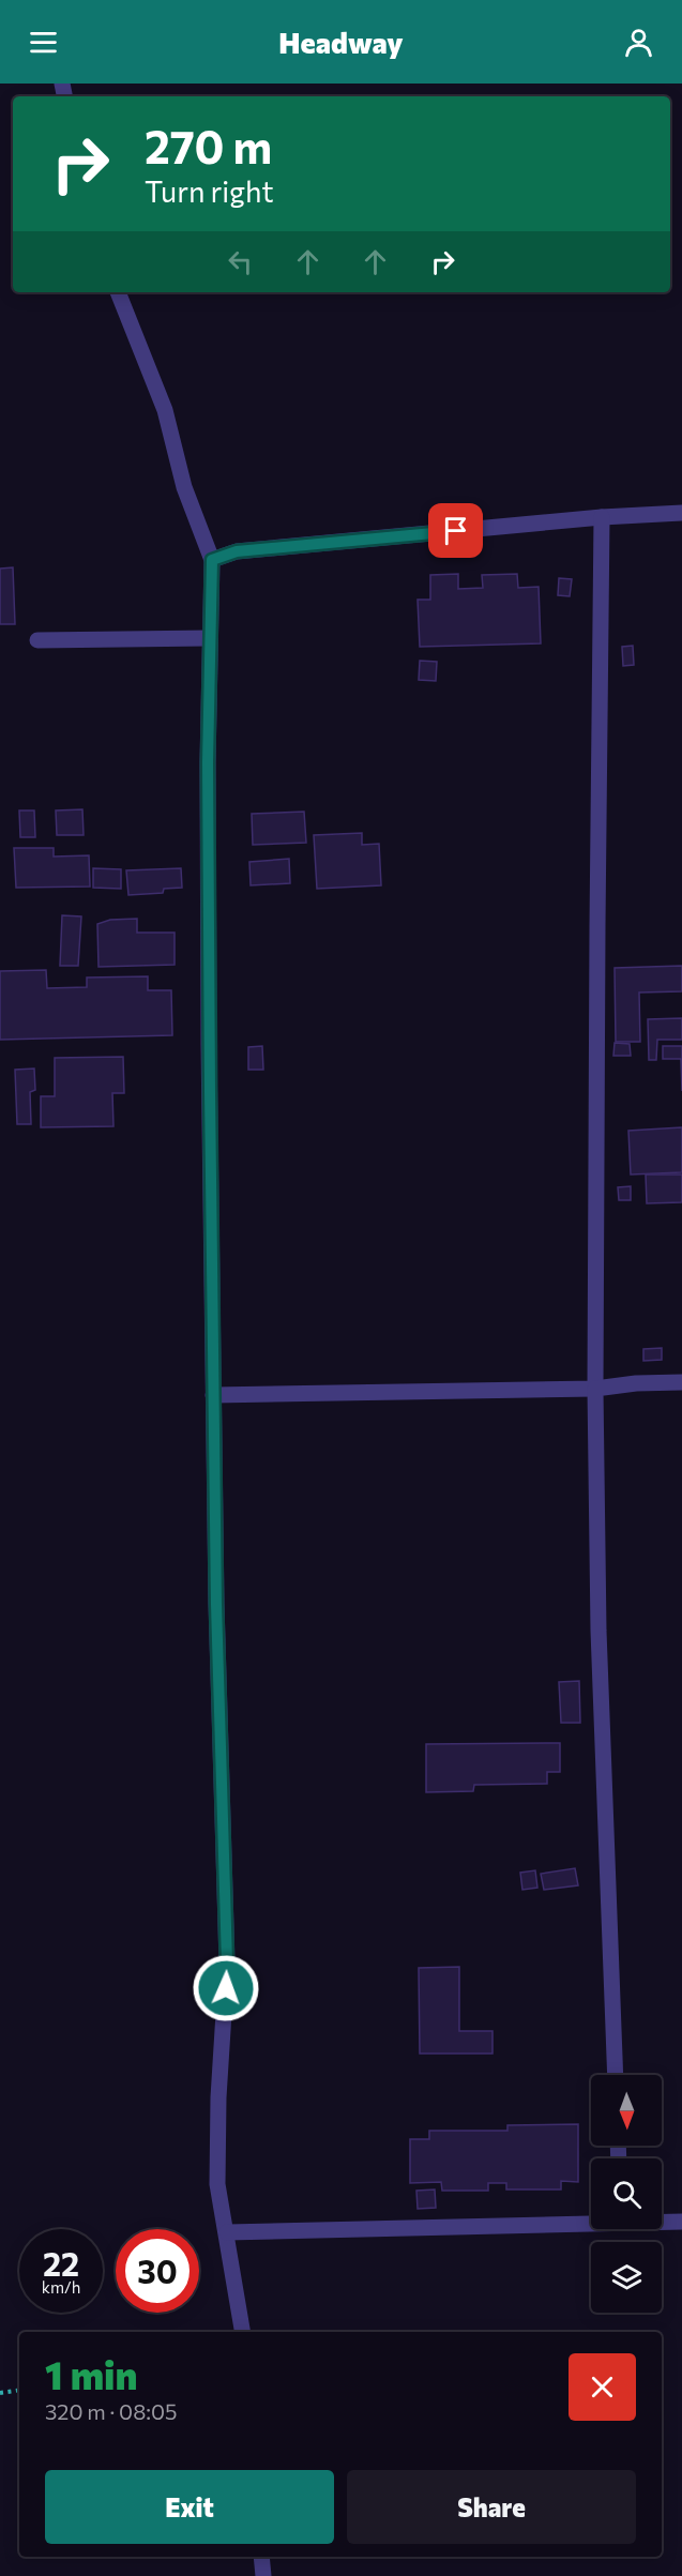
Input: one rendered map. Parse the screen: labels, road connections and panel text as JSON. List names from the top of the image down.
{
  "north": "bottom",
  "page": {
    "header": "Headway",
    "turn": ["270 m", "Turn right"],
    "speed": "22 km/h",
    "limit": "30",
    "heading": ["1 min", "320 m · 08:05"],
    "buttons": ["Exit", "Share"]
  }
}
